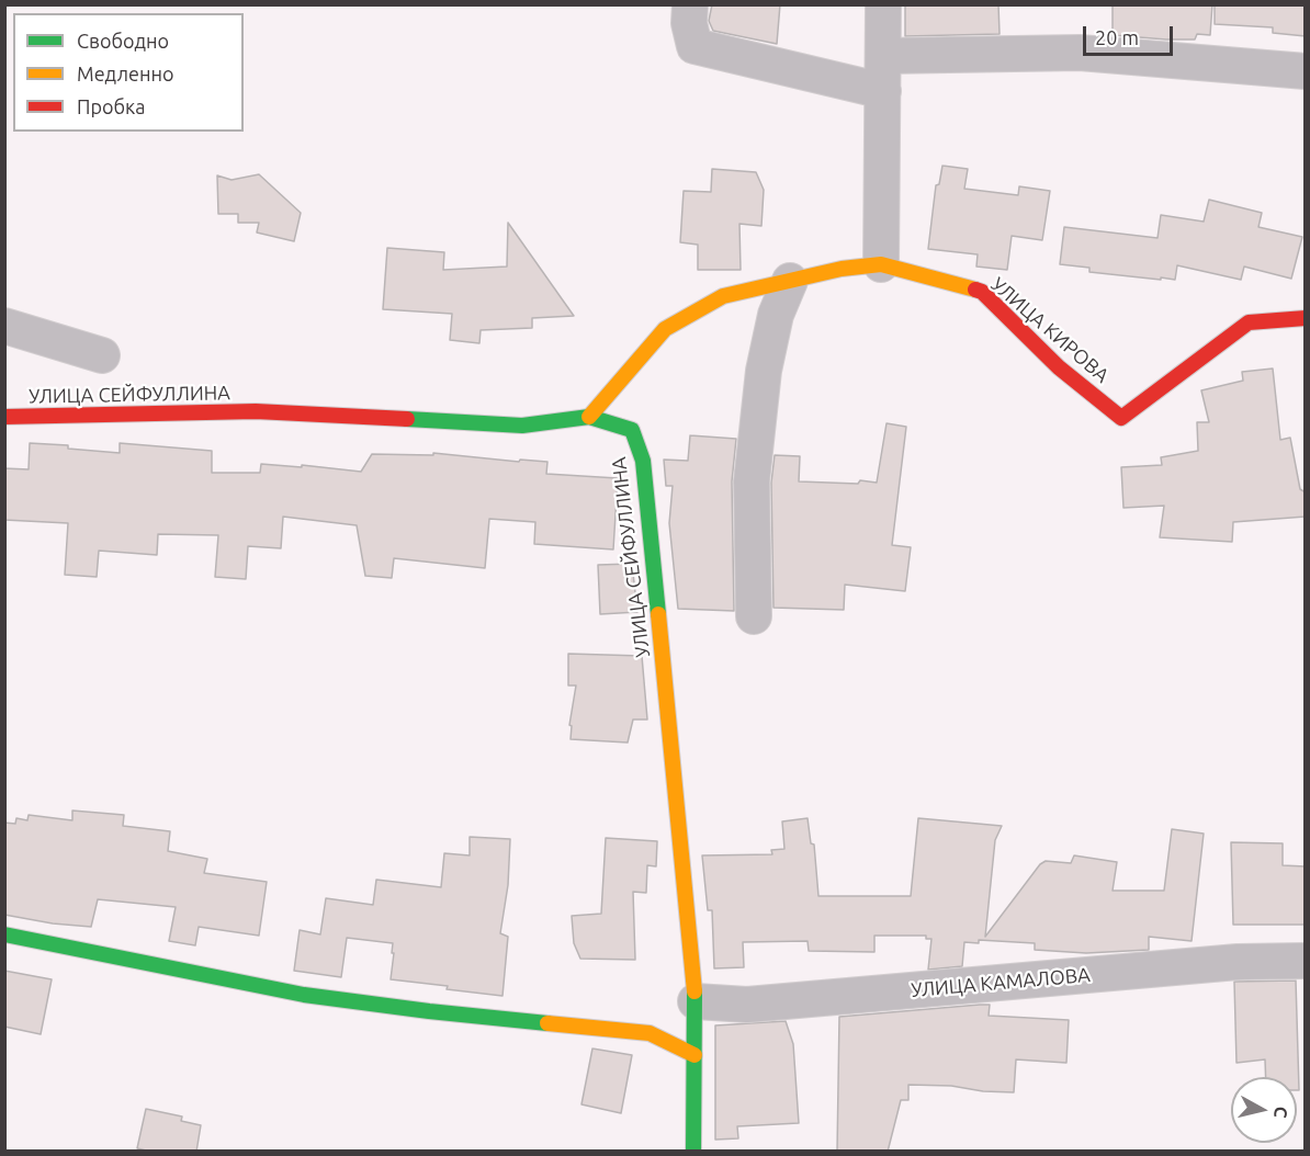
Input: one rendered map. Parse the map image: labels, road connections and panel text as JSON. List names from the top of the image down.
{
  "streets": {
    "street": ["УЛИЦА КИРОВА", "УЛИЦА СЕЙФУЛЛИНА", "УЛИЦА КАМАЛОВА"]
  },
  "crossings": [
    ["УЛИЦА КИРОВА", "УЛИЦА СЕЙФУЛЛИНА"],
    ["УЛИЦА СЕЙФУЛЛИНА", "УЛИЦА КАМАЛОВА"]
  ],
  "legend": ["Свободно", "Медленно", "Пробка"],
  "scale_bar": "20 m",
  "north": "right"
}
